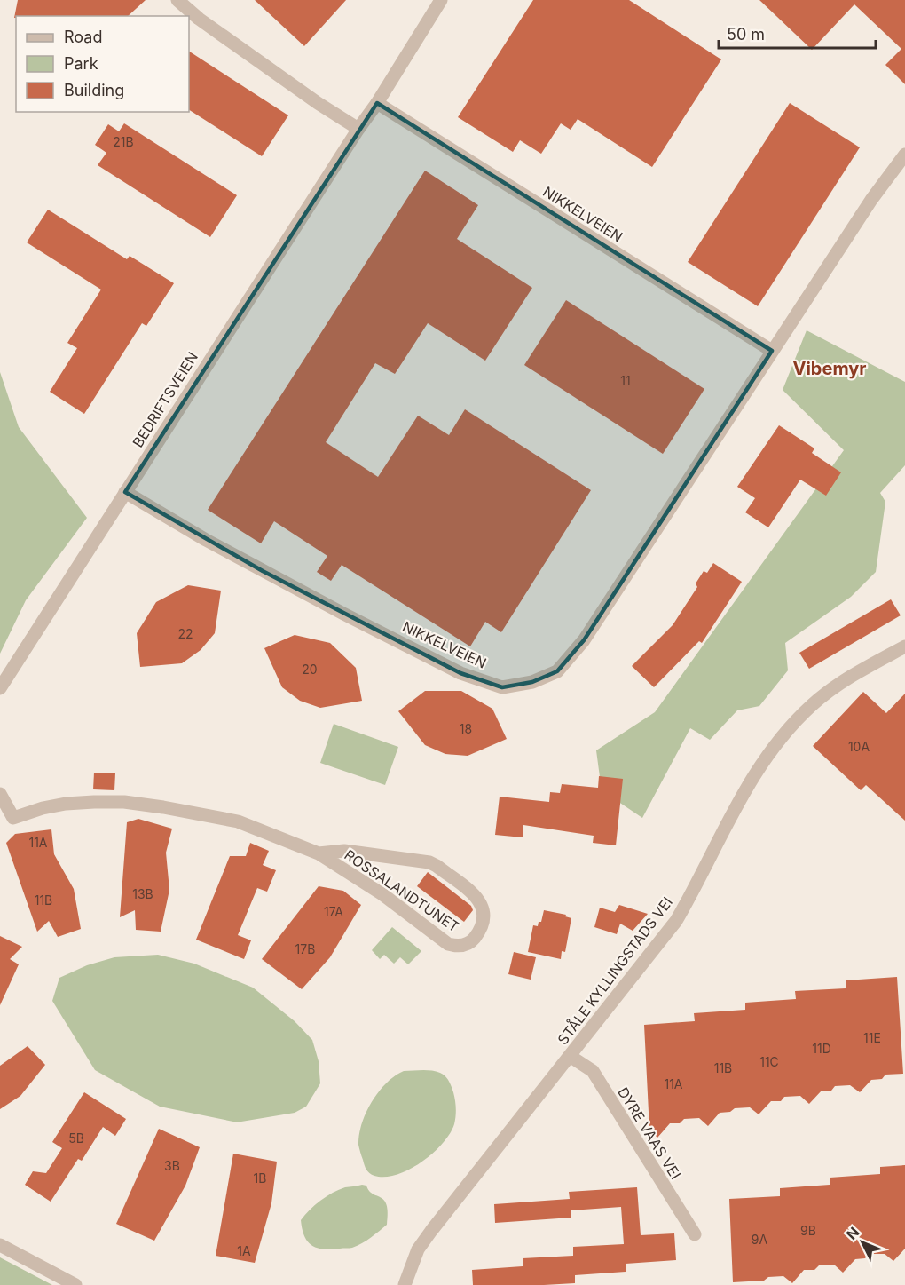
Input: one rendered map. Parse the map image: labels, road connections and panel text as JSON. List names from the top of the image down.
{
  "streets": {
    "street": [
      "NIKKELVEIEN",
      "BEDRIFTSVEIEN",
      "ROSSALANDTUNET",
      "STÅLE KYLLINGSTADS VEI",
      "DYRE VAAS VEI"
    ]
  },
  "crossings": [
    ["NIKKELVEIEN", "BEDRIFTSVEIEN"],
    ["STÅLE KYLLINGSTADS VEI", "DYRE VAAS VEI"]
  ],
  "districts": ["Vibemyr"],
  "house_numbers": [
    "21B",
    "11",
    "22",
    "20",
    "18",
    "10A",
    "11A",
    "13B",
    "11B",
    "17A",
    "17B",
    "11E",
    "11D",
    "11C",
    "11B",
    "11A",
    "5B",
    "3B",
    "1B",
    "9B",
    "9A",
    "1A"
  ],
  "legend": ["Road", "Park", "Building"],
  "scale_bar": "50 m",
  "north": "top left"
}
